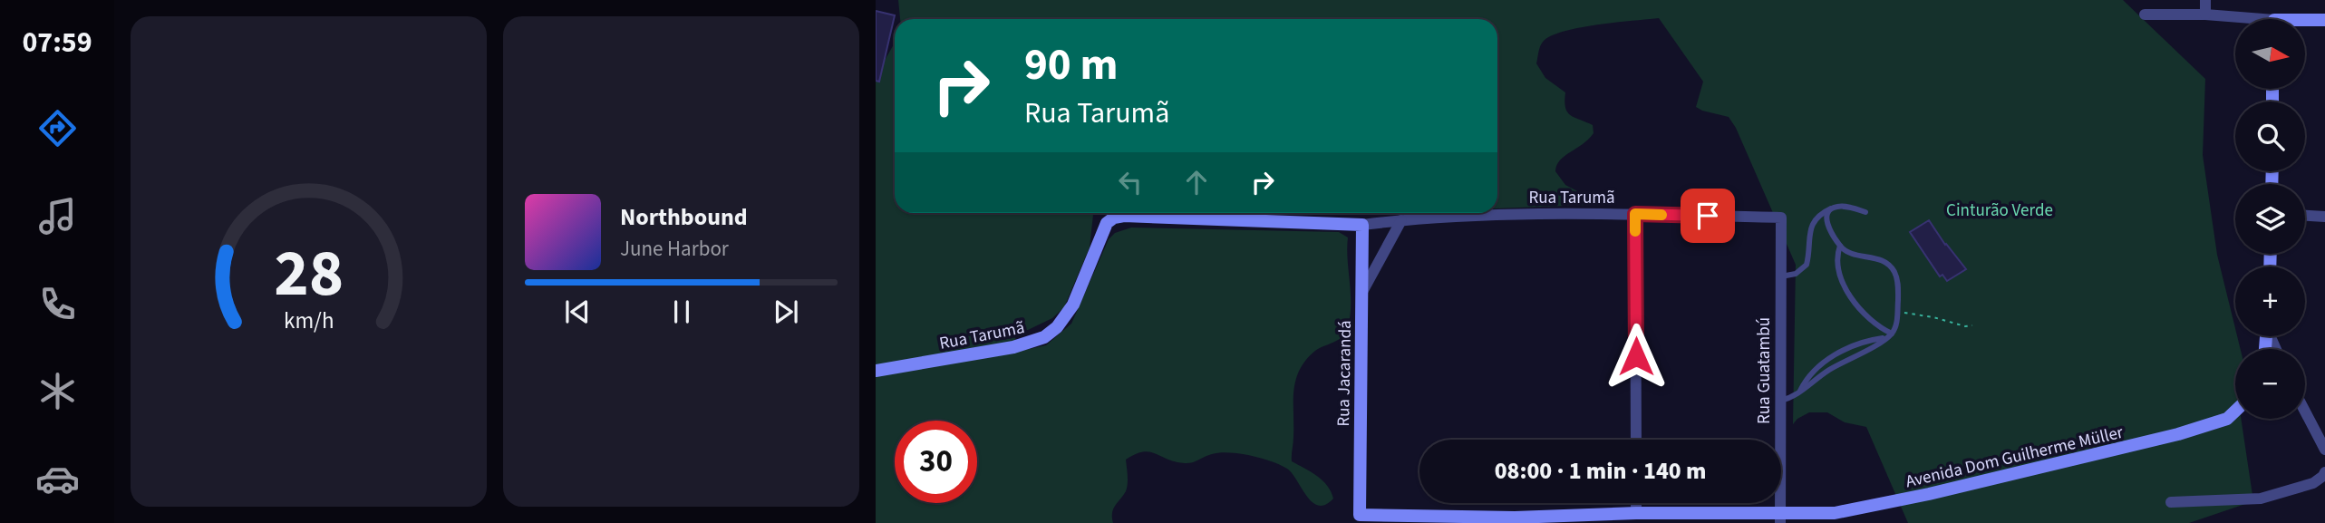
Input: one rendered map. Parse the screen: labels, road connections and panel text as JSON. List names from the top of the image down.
{
  "streets": {
    "street": [
      "Rua Tarumã",
      "Rua Guatambú",
      "Rua Jacarandá",
      "Avenida Dom Guilherme Müller"
    ]
  },
  "crossings": [
    ["Rua Tarumã", "Rua Guatambú"],
    ["Rua Tarumã", "Rua Jacarandá"],
    ["Rua Guatambú", "Avenida Dom Guilherme Müller"],
    ["Rua Jacarandá", "Avenida Dom Guilherme Müller"]
  ],
  "parks": ["Cinturão Verde"],
  "north": "right",
  "page": {
    "tabs": "07:59",
    "map_buttons": ["+", "−"],
    "turn": ["90 m", "Rua Tarumã"],
    "song": ["Northbound", "June Harbor"],
    "limit": "30",
    "trip": "08:00 · 1 min · 140 m",
    "gauge": ["28", "km/h"]
  }
}
